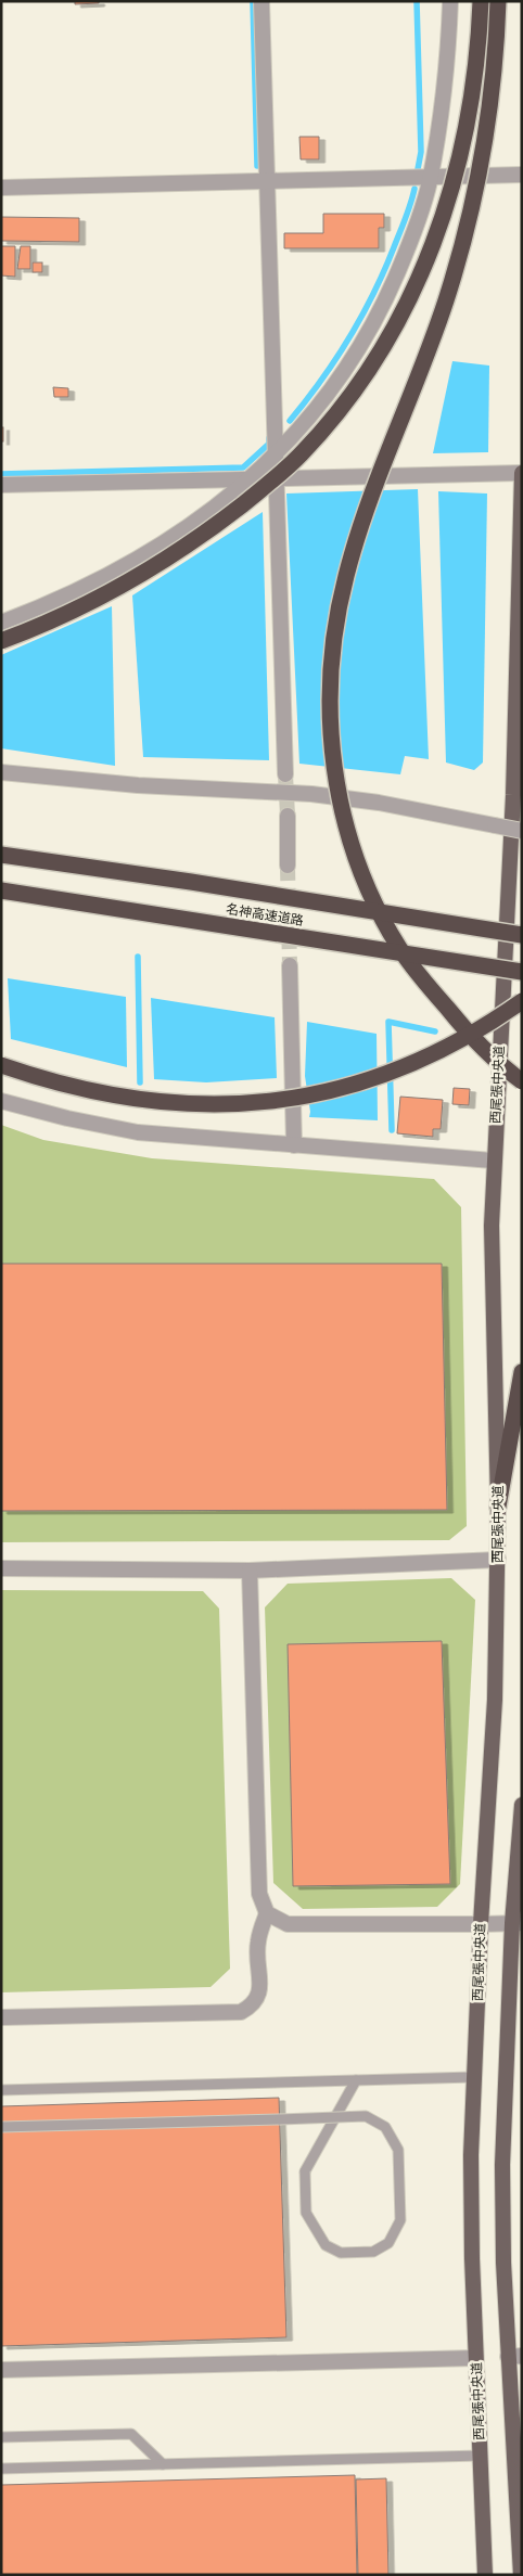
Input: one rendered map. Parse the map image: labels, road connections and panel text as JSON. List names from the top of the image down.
{
  "streets": {
    "highway": ["名神高速道路"],
    "main road": ["西尾張中央道"]
  }
}
